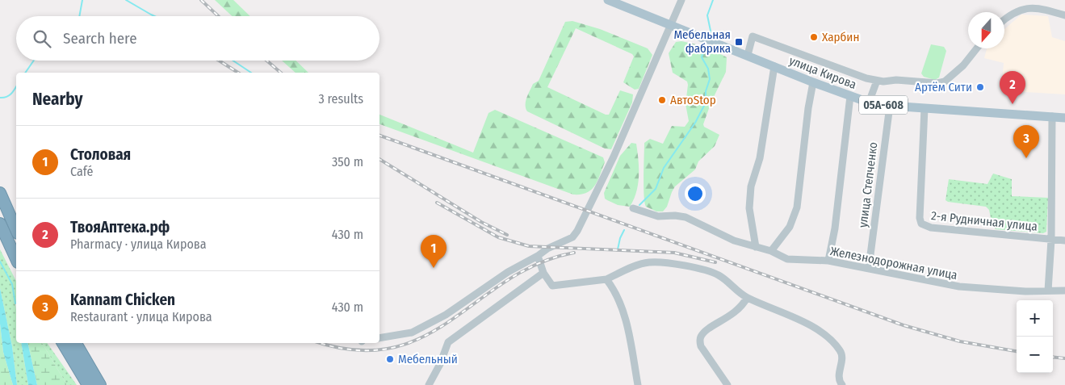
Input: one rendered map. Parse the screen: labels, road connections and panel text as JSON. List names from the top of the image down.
{
  "streets": {
    "main road": ["улица Кирова", "05А-608"],
    "street": ["улица Степченко", "2-я Рудничная улица", "Железнодорожная улица"]
  },
  "crossings": [
    ["улица Кирова", "улица Степченко"],
    ["улица Кирова", "2-я Рудничная улица"],
    ["улица Степченко", "Железнодорожная улица"]
  ],
  "places": {
    "other": [
      "Харбин",
      "Артём Сити",
      "АвтоStop",
      "Мебельный"
    ],
    "transit": ["Мебельная фабрика"]
  },
  "north": "bottom",
  "page": {
    "search": "Search here",
    "pins": ["2", "3", "1"],
    "heading": ["Nearby", "3 results"],
    "list": [
      {
        "mark": "1",
        "name": "Столовая",
        "note": "Café",
        "value": "350 m"
      },
      {
        "mark": "2",
        "name": "ТвояАптека.рф",
        "note": "Pharmacy · улица Кирова",
        "value": "430 m"
      },
      {
        "mark": "3",
        "name": "Kannam Chicken",
        "note": "Restaurant · улица Кирова",
        "value": "430 m"
      }
    ],
    "map_buttons": ["+", "−"]
  }
}
